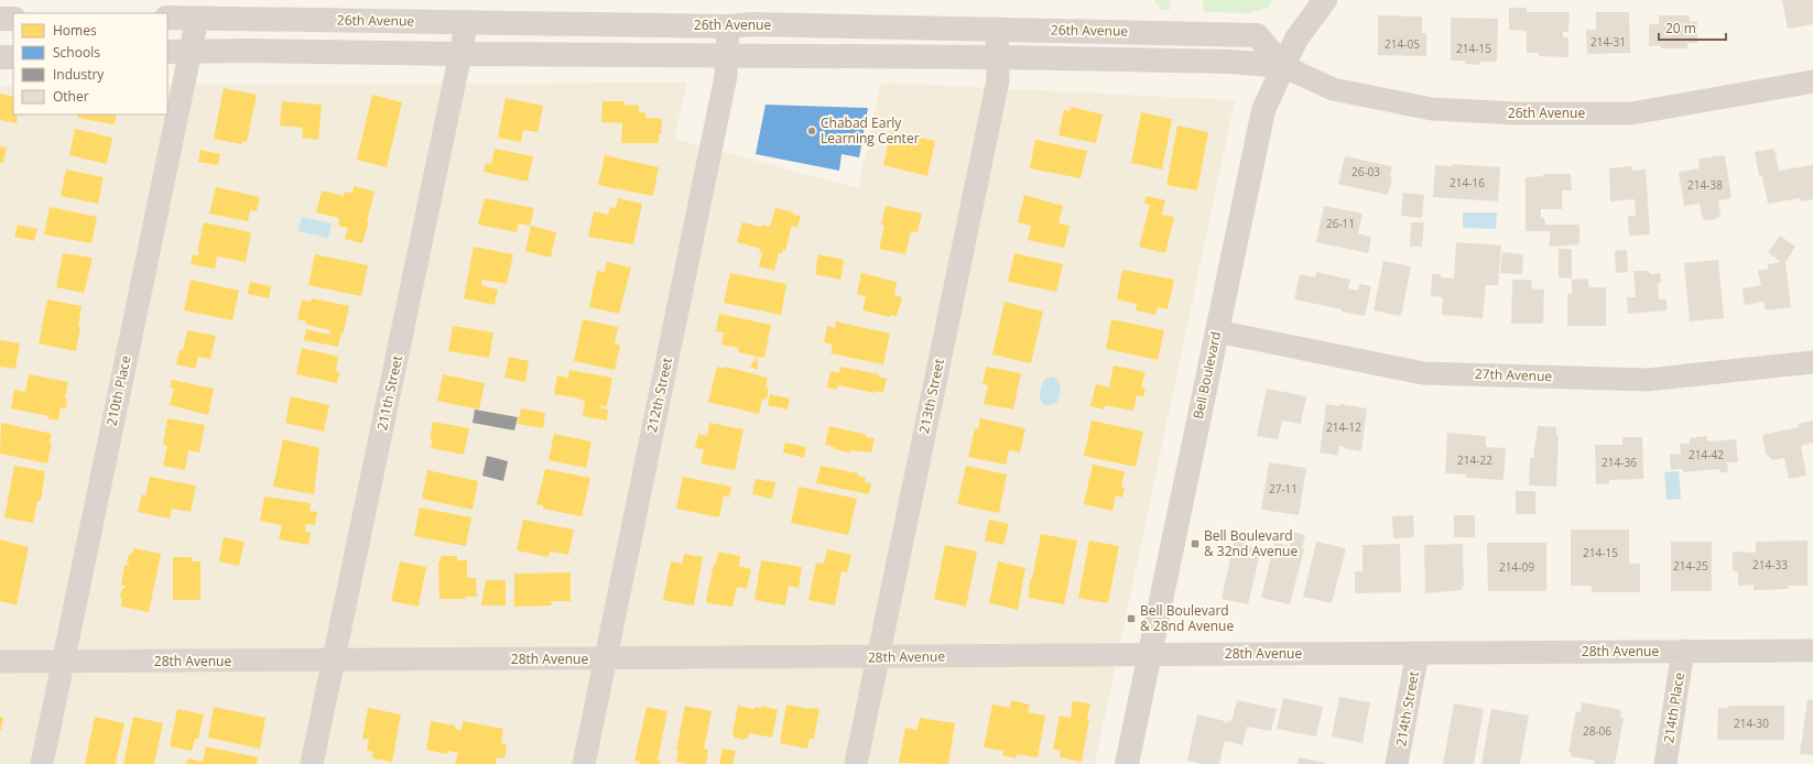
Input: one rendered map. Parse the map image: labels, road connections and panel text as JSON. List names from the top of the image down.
{
  "streets": {
    "street": [
      "26th Avenue",
      "Bell Boulevard",
      "27th Avenue",
      "210th Place",
      "211th Street",
      "212th Street",
      "213th Street",
      "28th Avenue",
      "214th Place",
      "214th Street"
    ]
  },
  "crossings": [
    ["26th Avenue", "Bell Boulevard"],
    ["26th Avenue", "210th Place"],
    ["26th Avenue", "211th Street"],
    ["26th Avenue", "212th Street"],
    ["26th Avenue", "213th Street"],
    ["Bell Boulevard", "27th Avenue"],
    ["Bell Boulevard", "28th Avenue"],
    ["210th Place", "28th Avenue"],
    ["211th Street", "28th Avenue"],
    ["212th Street", "28th Avenue"],
    ["213th Street", "28th Avenue"],
    ["28th Avenue", "214th Place"],
    ["28th Avenue", "214th Street"]
  ],
  "places": {
    "other": ["Chabad Early Learning Center"],
    "transit": ["Bell Boulevard & 32nd Avenue", "Bell Boulevard & 28nd Avenue"]
  },
  "house_numbers": [
    "214-31",
    "214-05",
    "214-15",
    "26-03",
    "214-16",
    "214-38",
    "26-11",
    "214-12",
    "214-42",
    "214-22",
    "214-36",
    "27-11",
    "214-15",
    "214-33",
    "214-25",
    "214-09",
    "214-30",
    "28-06"
  ],
  "legend": [
    "Homes",
    "Schools",
    "Industry",
    "Other"
  ],
  "scale_bar": "20 m"
}
